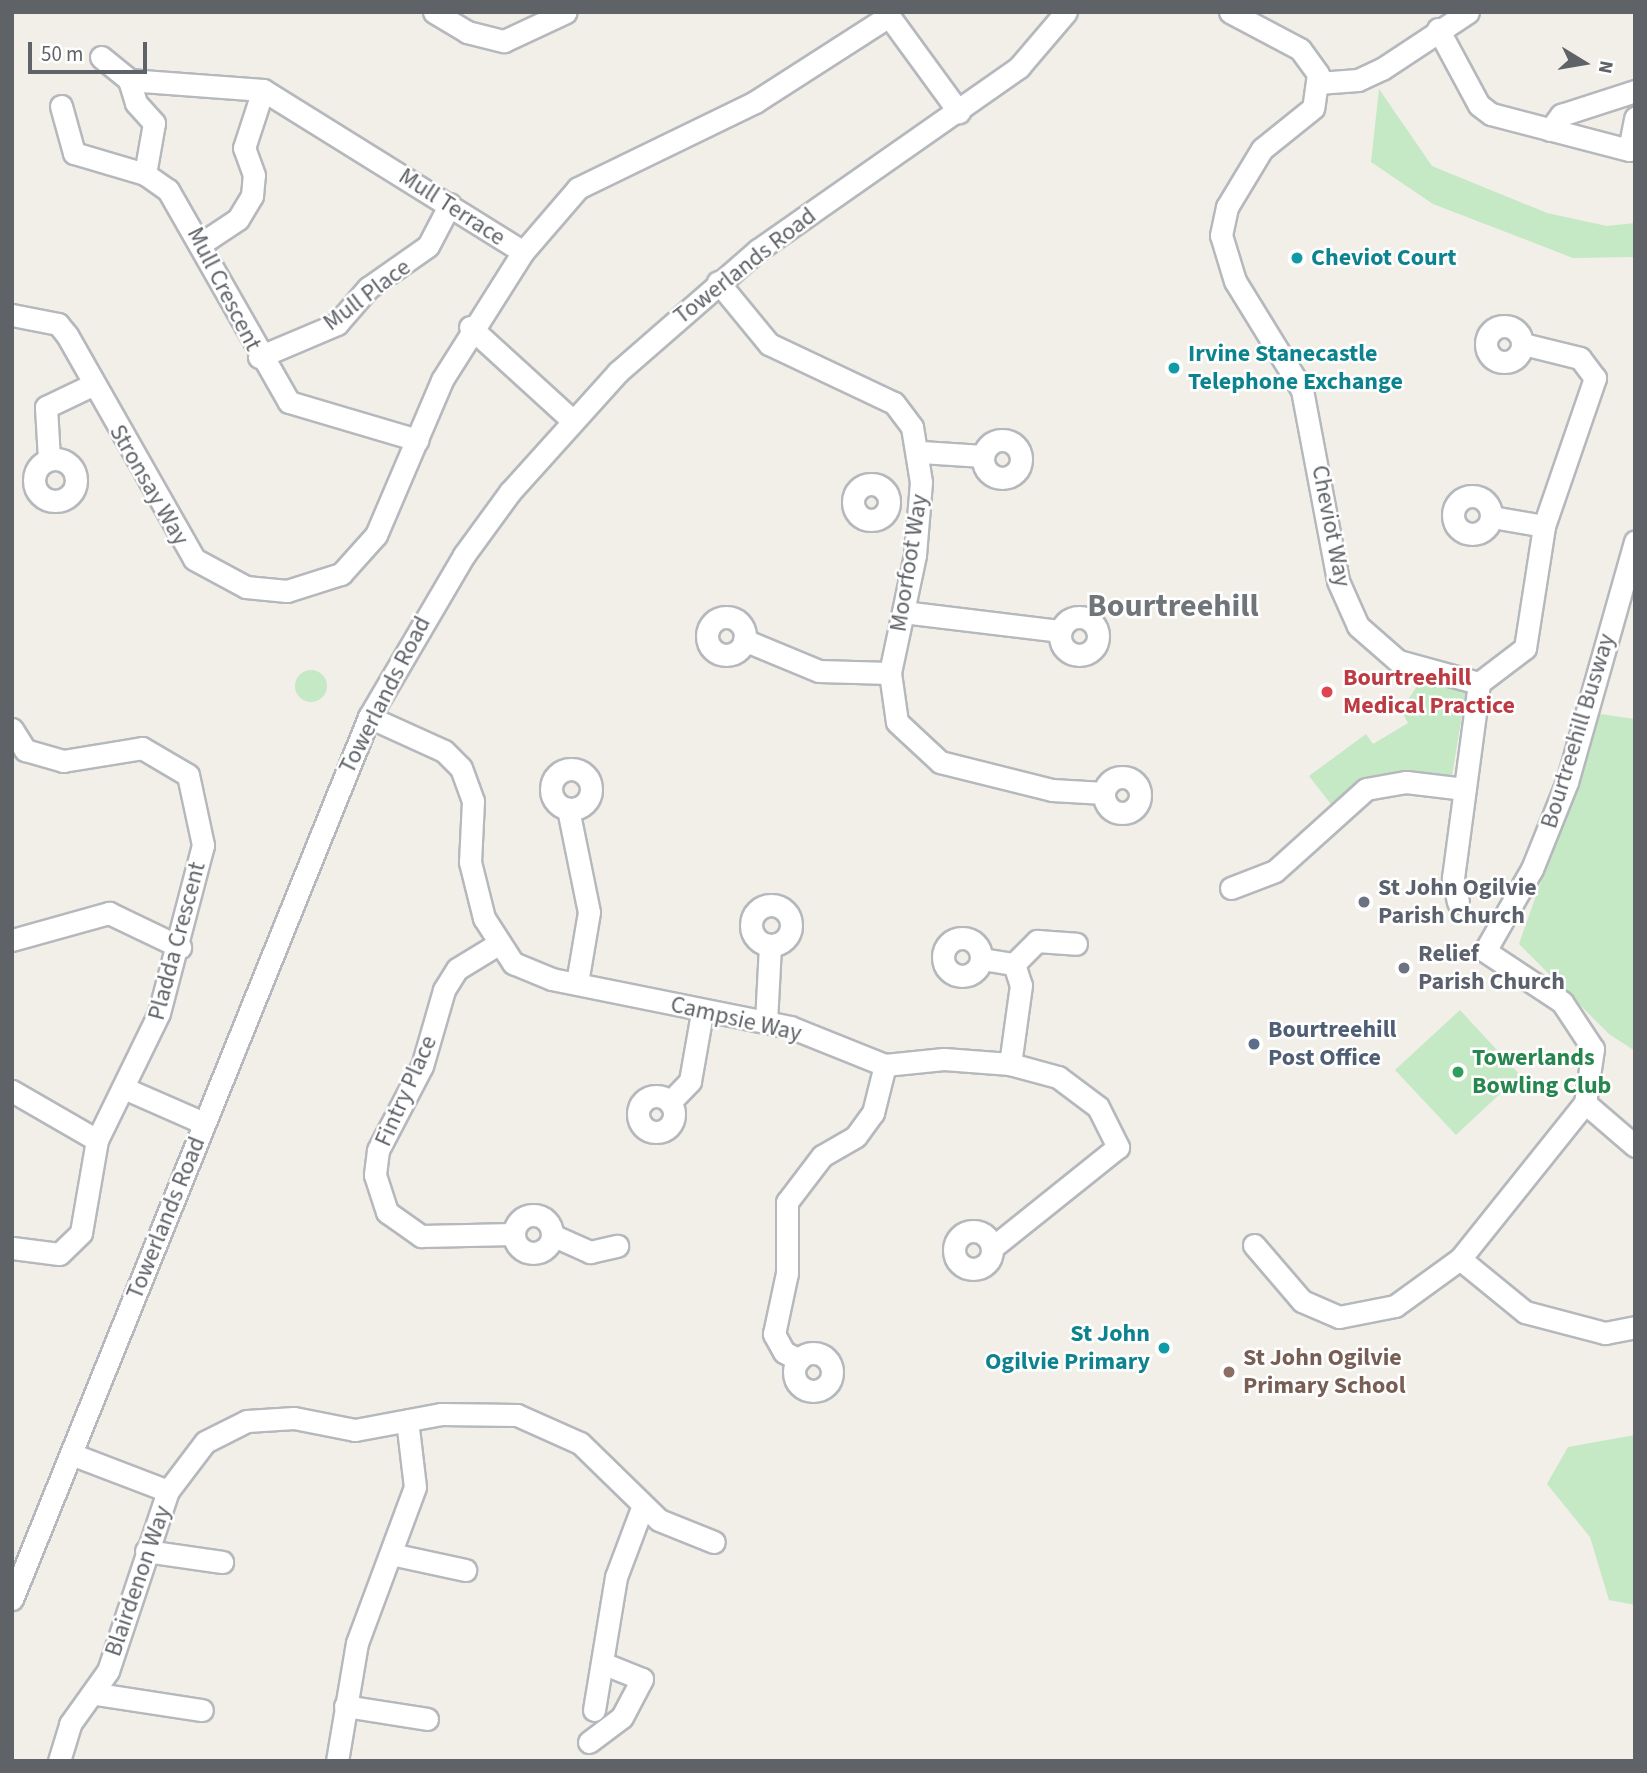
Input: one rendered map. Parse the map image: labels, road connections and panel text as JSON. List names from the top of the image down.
{
  "streets": {
    "street": [
      "Mull Terrace",
      "Towerlands Road",
      "Mull Crescent",
      "Mull Place",
      "Stronsay Way",
      "Cheviot Way",
      "Moorfoot Way",
      "Bourtreehill Busway",
      "Pladda Crescent",
      "Campsie Way",
      "Fintry Place",
      "Blairdenon Way"
    ]
  },
  "crossings": [
    ["Mull Terrace", "Mull Place"],
    ["Mull Terrace", "Stronsay Way"],
    ["Towerlands Road", "Campsie Way"],
    ["Towerlands Road", "Blairdenon Way"],
    ["Mull Crescent", "Mull Place"],
    ["Mull Crescent", "Stronsay Way"],
    ["Campsie Way", "Fintry Place"]
  ],
  "districts": ["Bourtreehill"],
  "places": [
    "Cheviot Court",
    "Irvine Stanecastle Telephone Exchange",
    "Bourtreehill Medical Practice",
    "St John Ogilvie Parish Church",
    "Relief Parish Church",
    "Bourtreehill Post Office",
    "Towerlands Bowling Club",
    "St John Ogilvie Primary",
    "St John Ogilvie Primary School"
  ],
  "scale_bar": "50 m",
  "north": "right"
}
